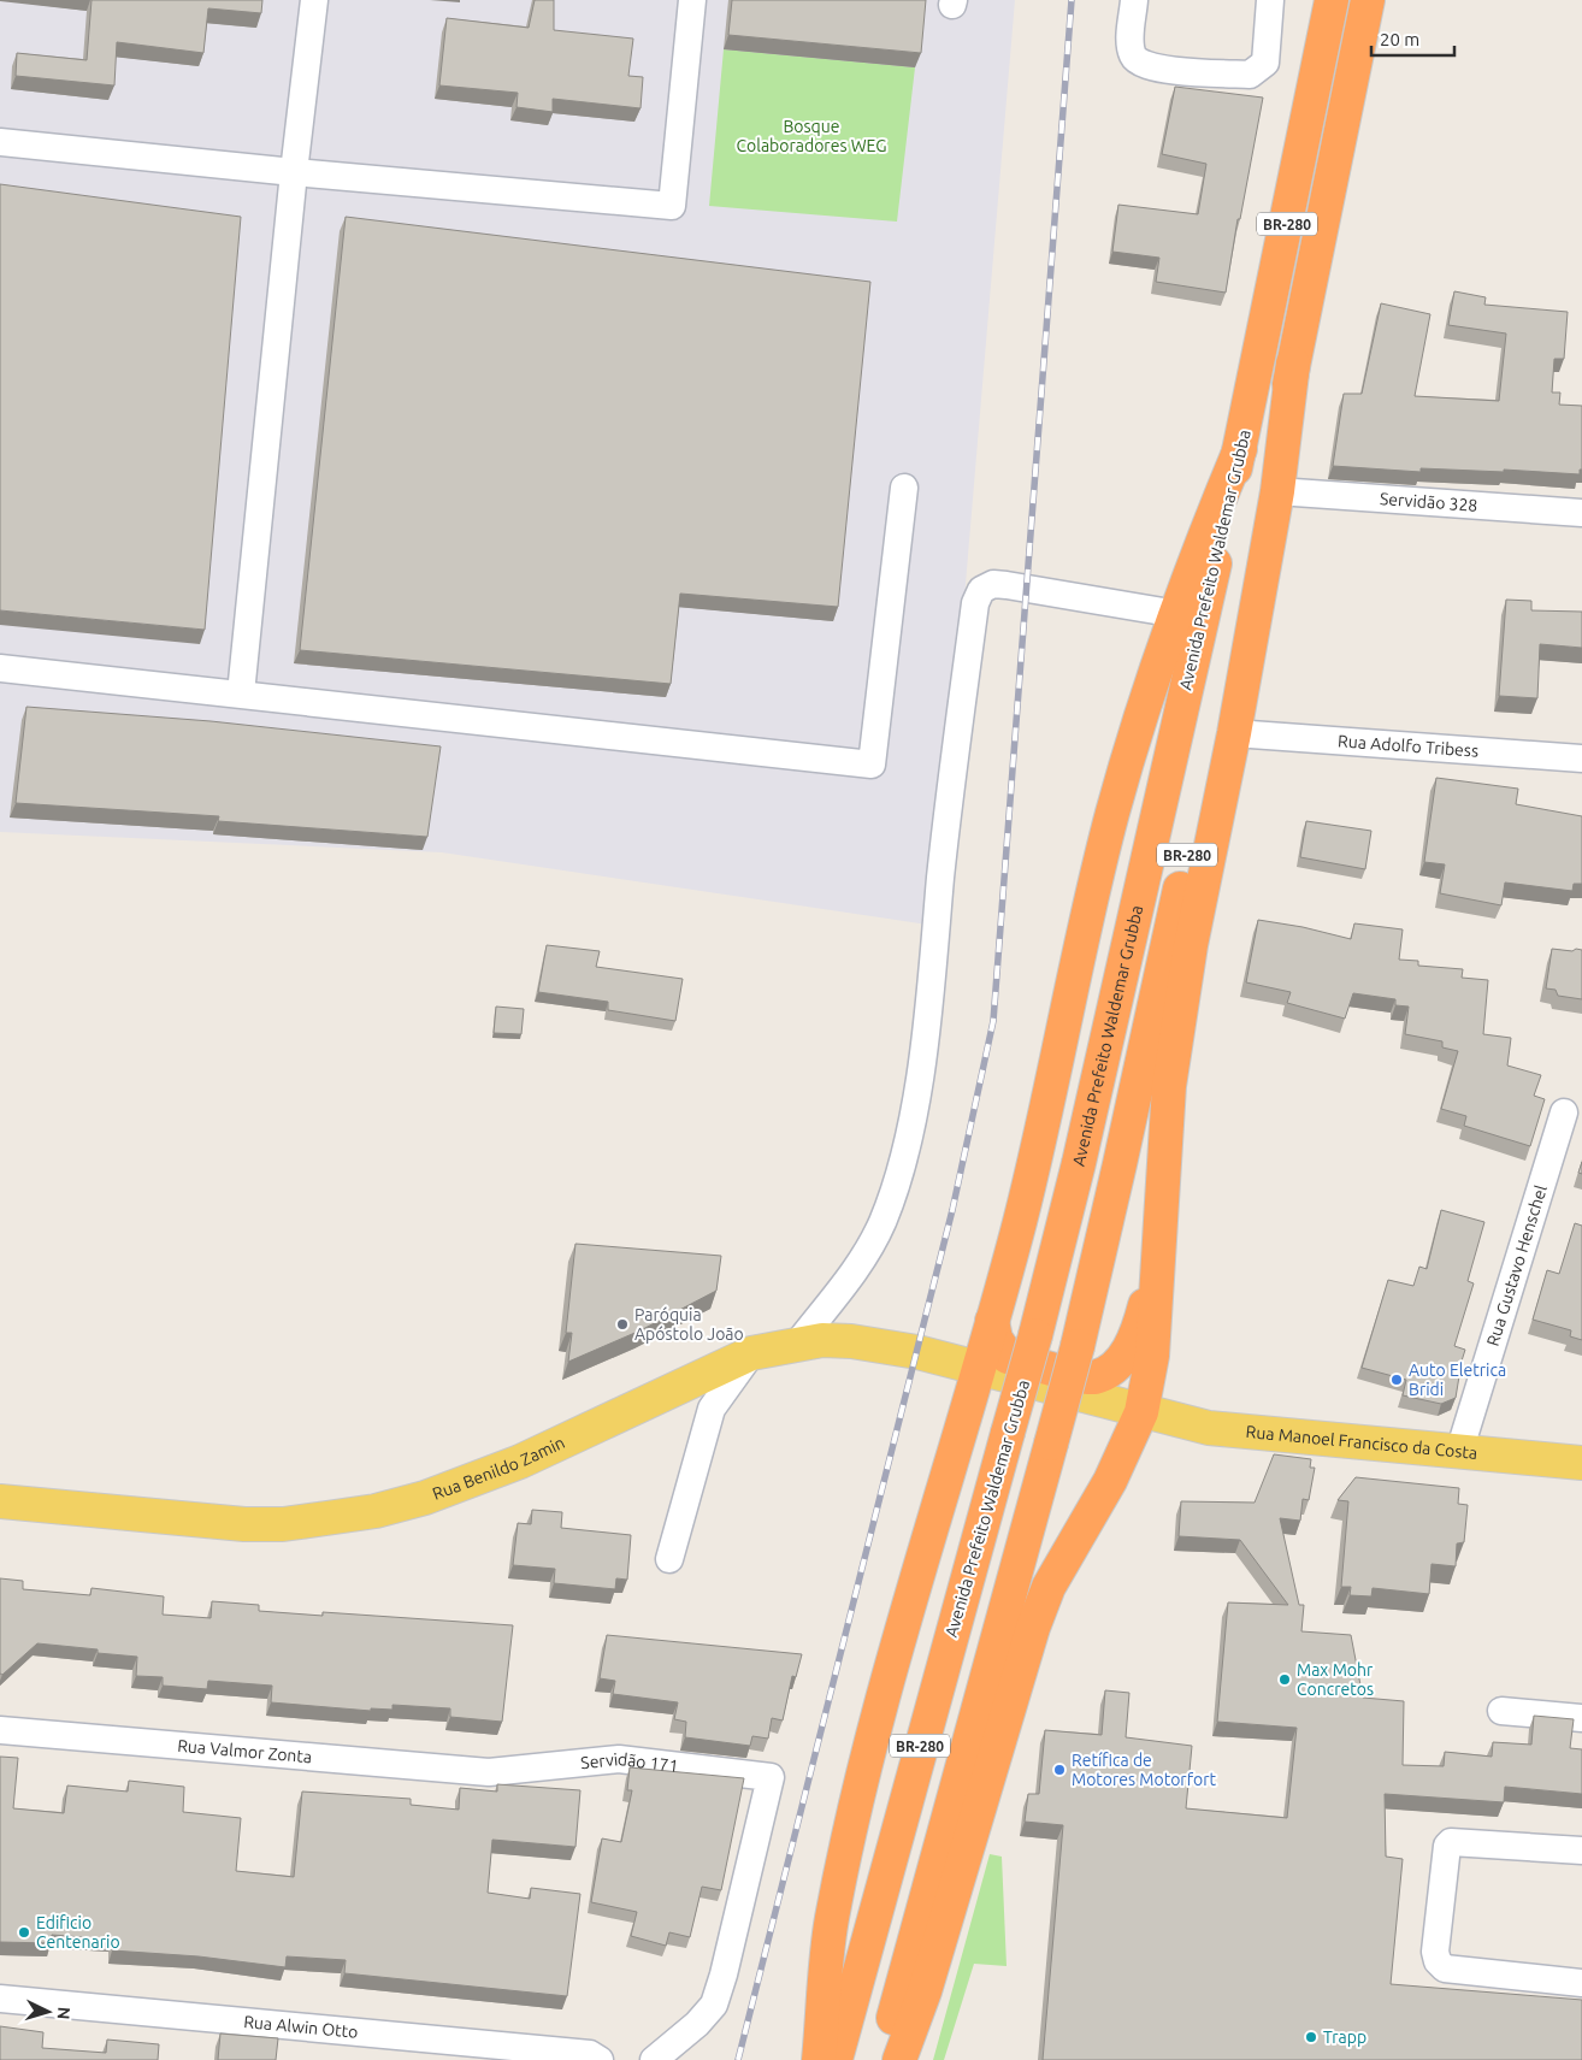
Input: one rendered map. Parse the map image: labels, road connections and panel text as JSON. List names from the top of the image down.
{
  "streets": {
    "highway": ["BR-280", "Avenida Prefeito Waldemar Grubba"],
    "main road": ["Rua Manoel Francisco da Costa", "Rua Benildo Zamin"],
    "street": [
      "Servidão 328",
      "Rua Adolfo Tribess",
      "Rua Gustavo Henschel",
      "Rua Valmor Zonta",
      "Servidão 171",
      "Rua Alwin Otto"
    ]
  },
  "crossings": [
    ["Rua Gustavo Henschel", "Rua Manoel Francisco da Costa"],
    ["Rua Manoel Francisco da Costa", "Rua Benildo Zamin"],
    ["Rua Valmor Zonta", "Servidão 171"]
  ],
  "parks": ["Bosque Colaboradores WEG"],
  "places": [
    "Paróquia Apóstolo João",
    "Auto Eletrica Bridi",
    "Max Mohr Concretos",
    "Retífica de Motores Motorfort",
    "Edificio Centenario",
    "Trapp"
  ],
  "scale_bar": "20 m",
  "north": "right"
}
